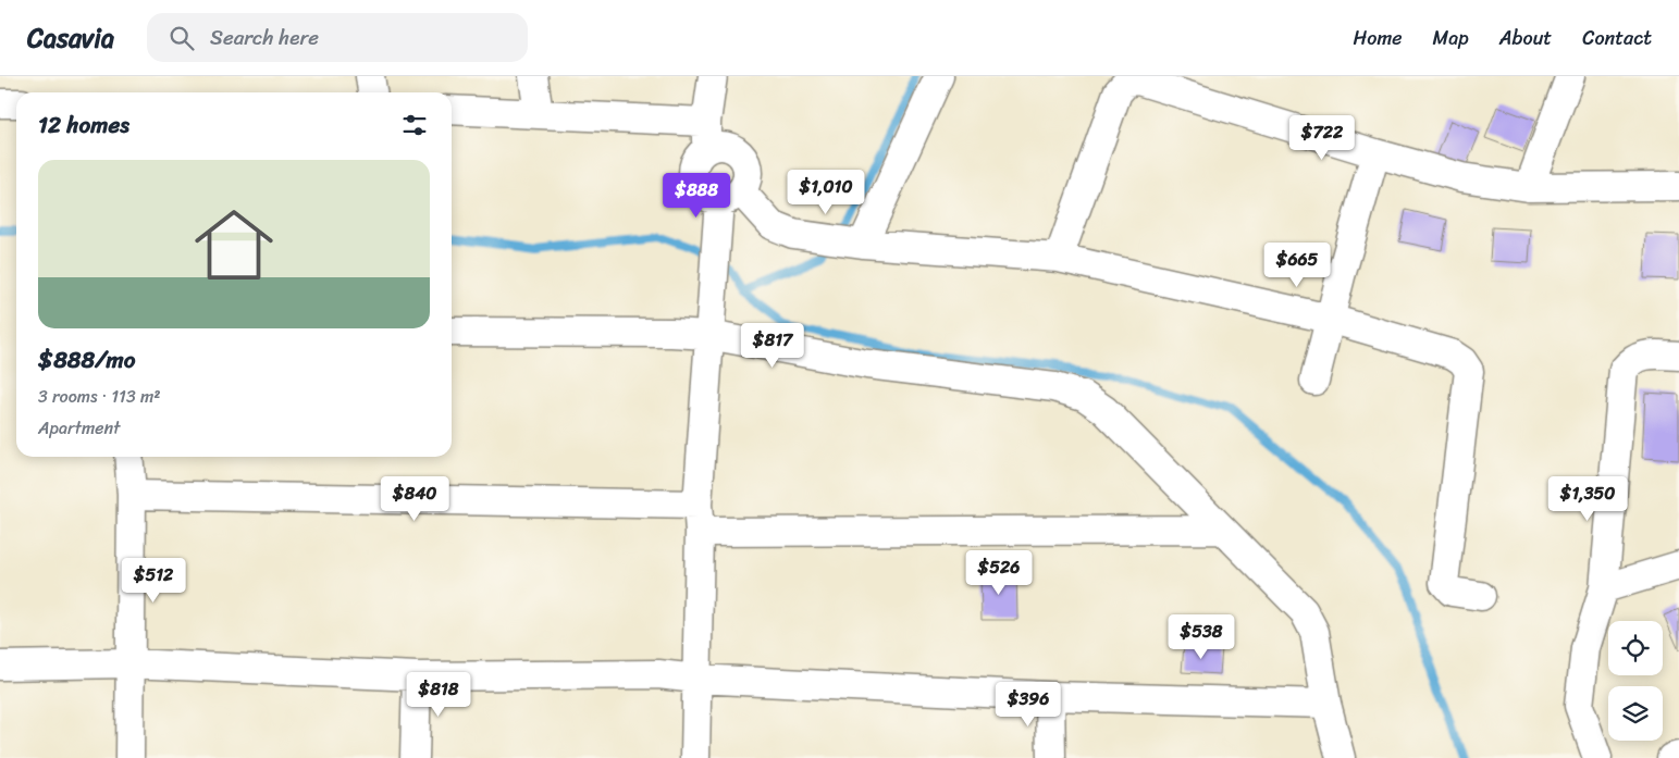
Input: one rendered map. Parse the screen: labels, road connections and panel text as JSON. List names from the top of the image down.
{
  "page": {
    "header": "Casavia",
    "search": "Search here",
    "nav": [
      "Home",
      "Map",
      "About",
      "Contact"
    ],
    "heading": "12 homes",
    "price": [
      "$722",
      "$1,010",
      "$888",
      "$665",
      "$817",
      "$840",
      "$1,350",
      "$526",
      "$512",
      "$538",
      "$818",
      "$396"
    ],
    "list": [
      {
        "name": "$888/mo",
        "note": "3 rooms · 113 m² · Apartment"
      }
    ]
  }
}
